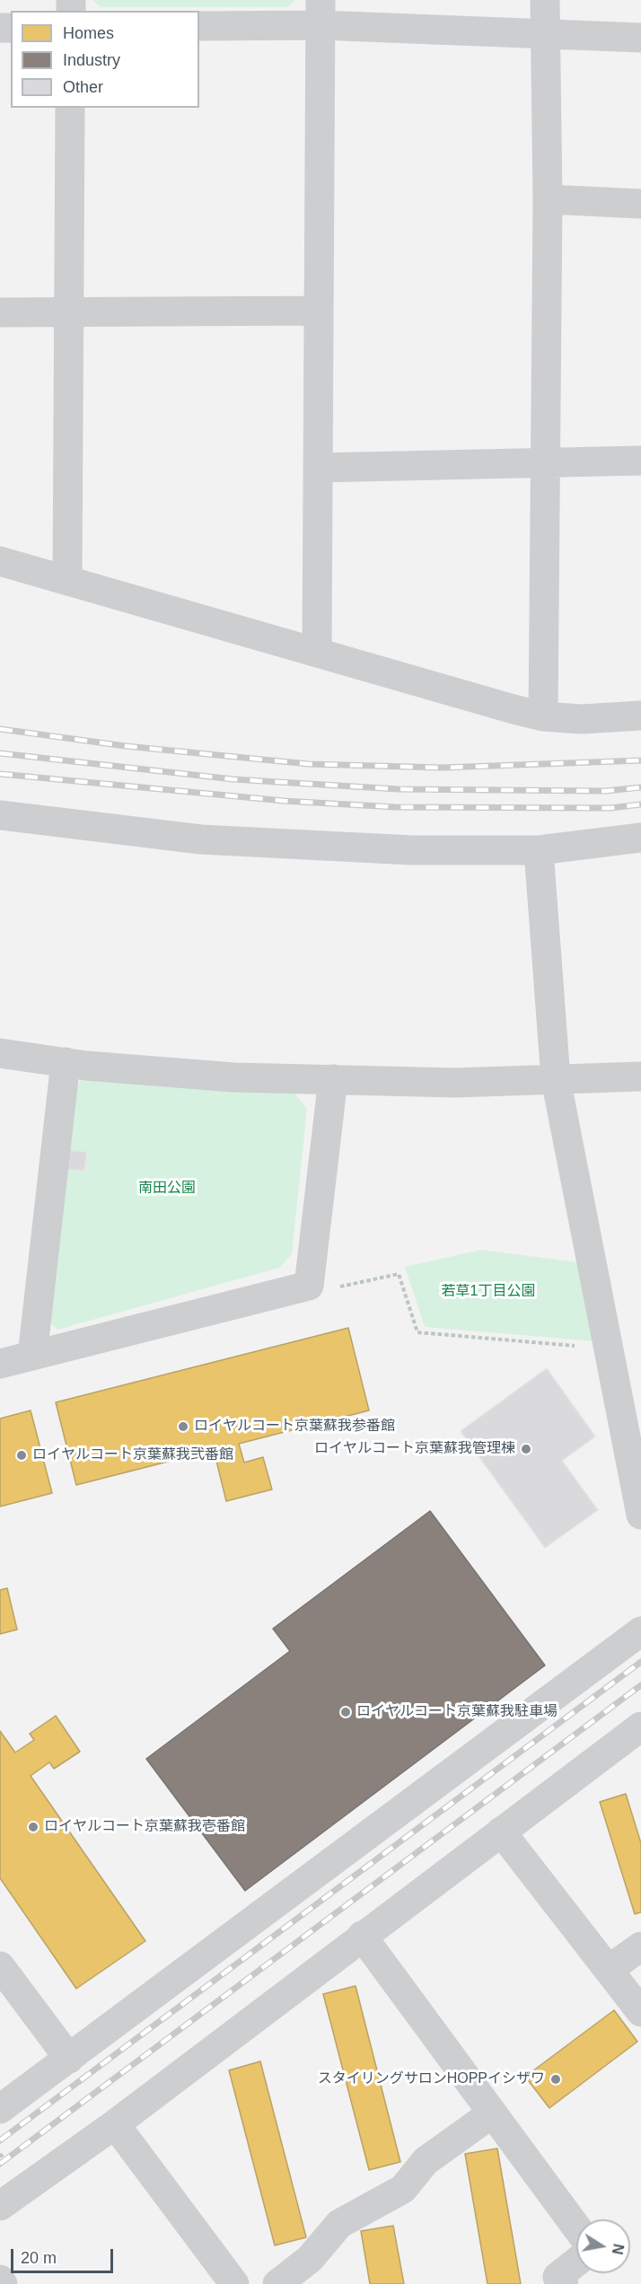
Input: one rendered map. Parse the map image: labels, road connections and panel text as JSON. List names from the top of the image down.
{
  "parks": ["南田公園", "若草1丁目公園"],
  "places": [
    "ロイヤルコート京葉蘇我参番館",
    "ロイヤルコート京葉蘇我管理棟",
    "ロイヤルコート京葉蘇我弐番館",
    "ロイヤルコート京葉蘇我駐車場",
    "ロイヤルコート京葉蘇我壱番館",
    "スタイリングサロンHOPPイシザワ"
  ],
  "legend": ["Homes", "Industry", "Other"],
  "scale_bar": "20 m",
  "north": "right"
}
